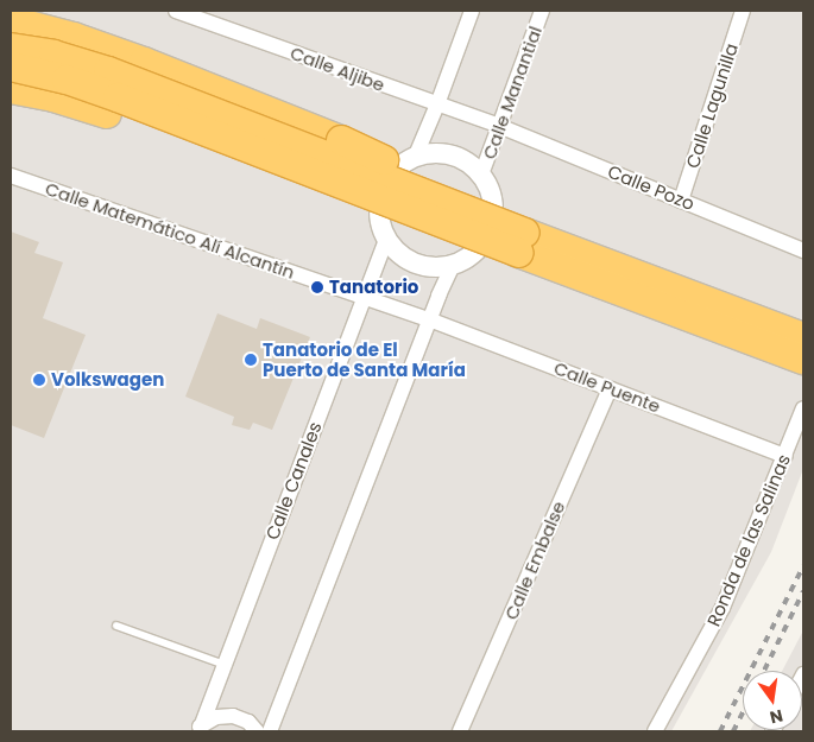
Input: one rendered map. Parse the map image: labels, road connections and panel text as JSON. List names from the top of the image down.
{
  "streets": {
    "street": [
      "Calle Aljibe",
      "Calle Manantial",
      "Calle Lagunilla",
      "Calle Pozo",
      "Calle Matemático Alí Alcantín",
      "Calle Puente",
      "Calle Canales",
      "Ronda de las Salinas",
      "Calle Embalse"
    ]
  },
  "crossings": [
    ["Calle Aljibe", "Calle Manantial"],
    ["Calle Aljibe", "Calle Pozo"],
    ["Calle Manantial", "Calle Pozo"],
    ["Calle Manantial", "Calle Canales"],
    ["Calle Lagunilla", "Calle Pozo"],
    ["Calle Matemático Alí Alcantín", "Calle Puente"],
    ["Calle Matemático Alí Alcantín", "Calle Canales"],
    ["Calle Puente", "Ronda de las Salinas"],
    ["Calle Puente", "Calle Embalse"]
  ],
  "places": ["Tanatorio", "Tanatorio de El Puerto de Santa María", "Volkswagen"],
  "north": "bottom"
}
